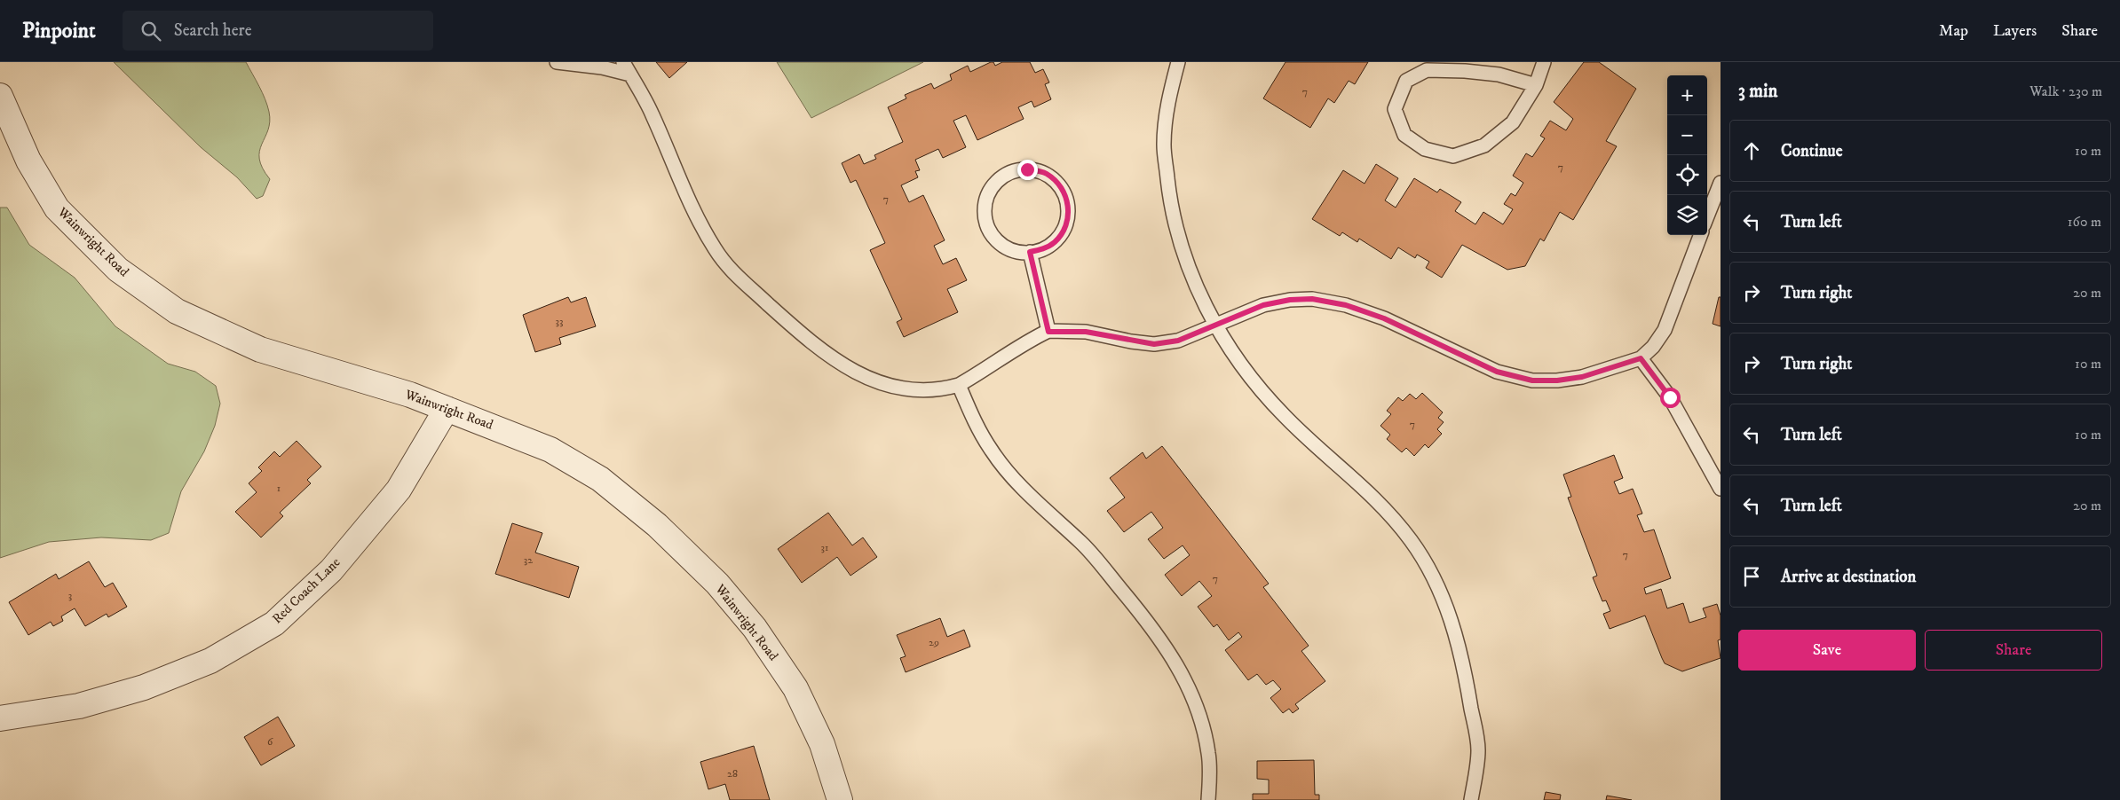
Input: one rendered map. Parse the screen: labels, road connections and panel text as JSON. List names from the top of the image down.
{
  "streets": {
    "street": ["Wainwright Road", "Red Coach Lane"]
  },
  "crossings": [
    ["Wainwright Road", "Red Coach Lane"]
  ],
  "house_numbers": [
    "7",
    "7",
    "7",
    "33",
    "7",
    "1",
    "31",
    "7",
    "32",
    "7",
    "3",
    "29",
    "6",
    "28"
  ],
  "page": {
    "header": "Pinpoint",
    "search": "Search here",
    "nav": ["Map", "Layers", "Share"],
    "heading": ["3 min", "Walk · 230 m"],
    "map_buttons": ["+", "−"],
    "list": [
      ["Continue", "10 m"],
      ["Turn left", "160 m"],
      ["Turn right", "20 m"],
      ["Turn right", "10 m"],
      ["Turn left", "10 m"],
      ["Turn left", "20 m"],
      "Arrive at destination"
    ],
    "buttons": ["Save", "Share"]
  }
}
